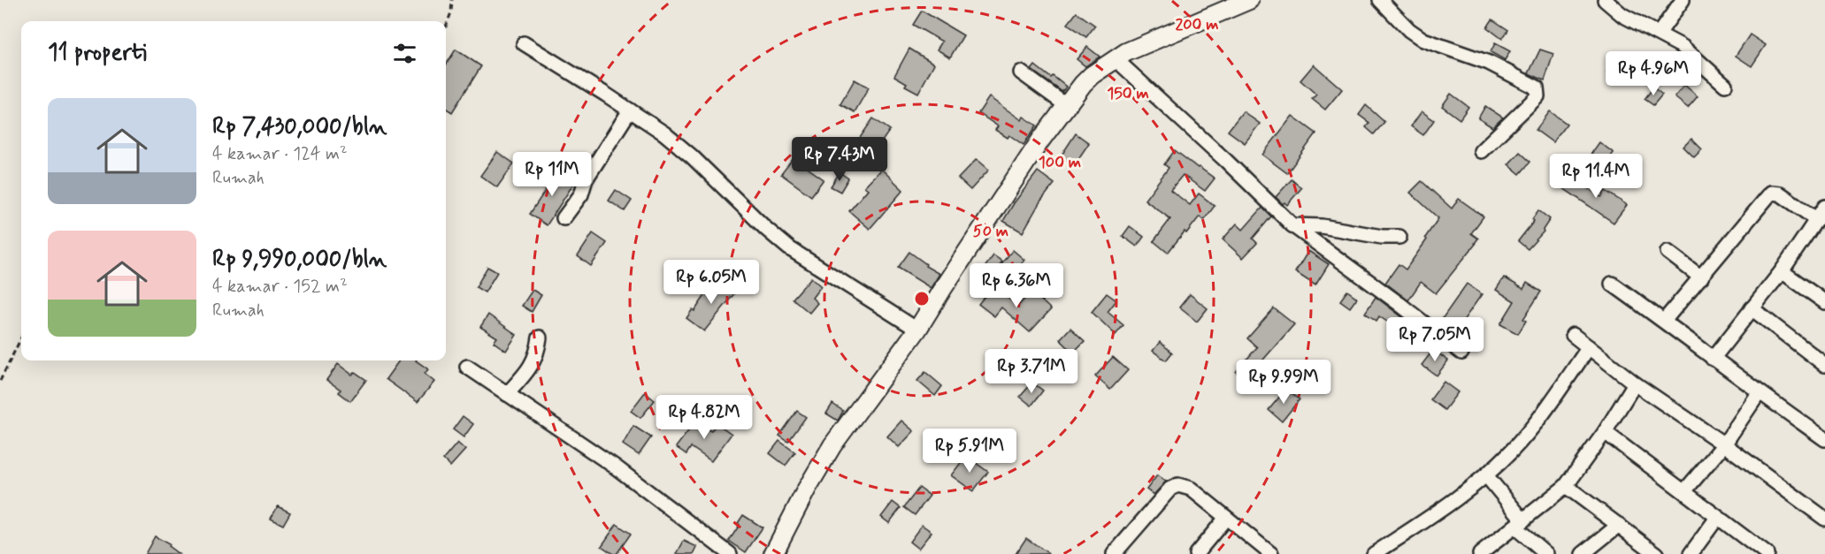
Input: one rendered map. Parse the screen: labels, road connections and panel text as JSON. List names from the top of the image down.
{
  "page": {
    "heading": "11 properti",
    "price": [
      "Rp 4.96M",
      "Rp 7.43M",
      "Rp 11M",
      "Rp 11.4M",
      "Rp 6.05M",
      "Rp 6.36M",
      "Rp 7.05M",
      "Rp 3.71M",
      "Rp 9.99M",
      "Rp 4.82M",
      "Rp 5.91M"
    ],
    "list": [
      {
        "name": "Rp 7,430,000/bln",
        "note": "4 kamar · 124 m² · Rumah"
      },
      {
        "name": "Rp 9,990,000/bln",
        "note": "4 kamar · 152 m² · Rumah"
      }
    ]
  },
  "rings": [
    "200 m",
    "150 m",
    "100 m",
    "50 m"
  ]
}
